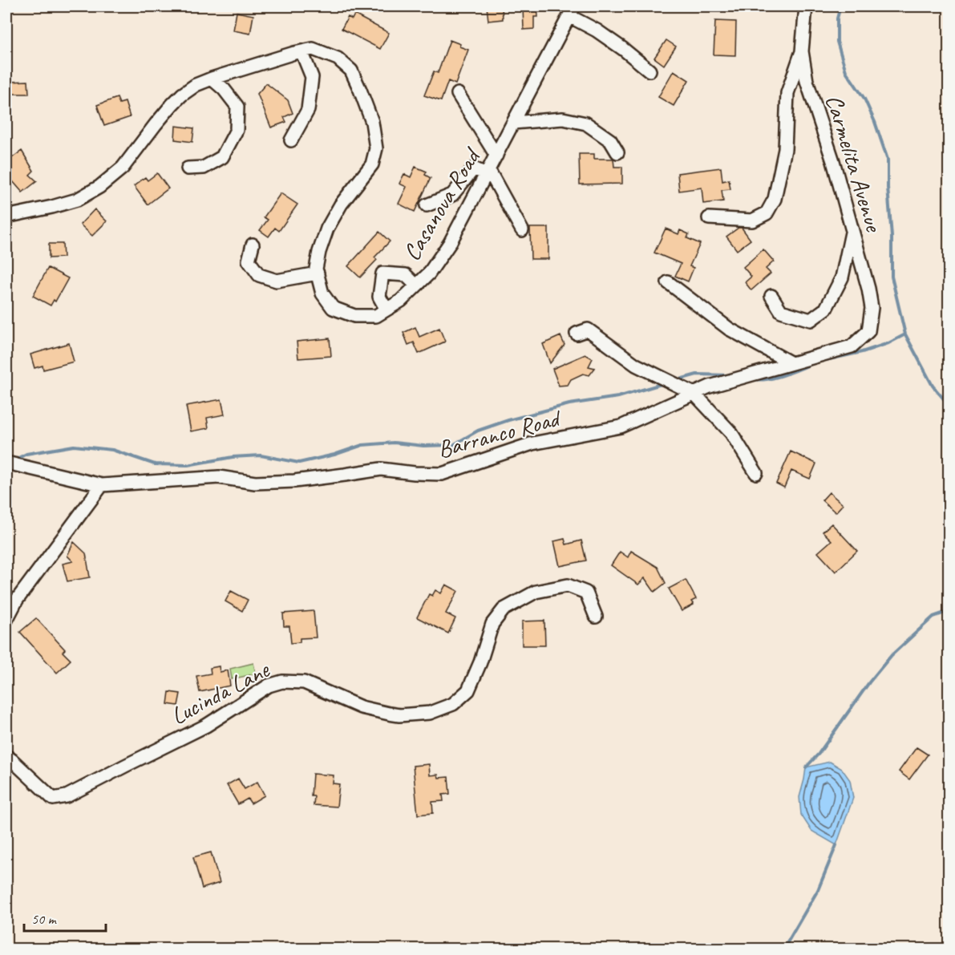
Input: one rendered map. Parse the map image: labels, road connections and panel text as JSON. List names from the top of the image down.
{
  "streets": {
    "street": [
      "Carmelita Avenue",
      "Casanova Road",
      "Barranco Road",
      "Lucinda Lane"
    ]
  },
  "crossings": [
    ["Carmelita Avenue", "Barranco Road"]
  ],
  "scale_bar": "50 m"
}
